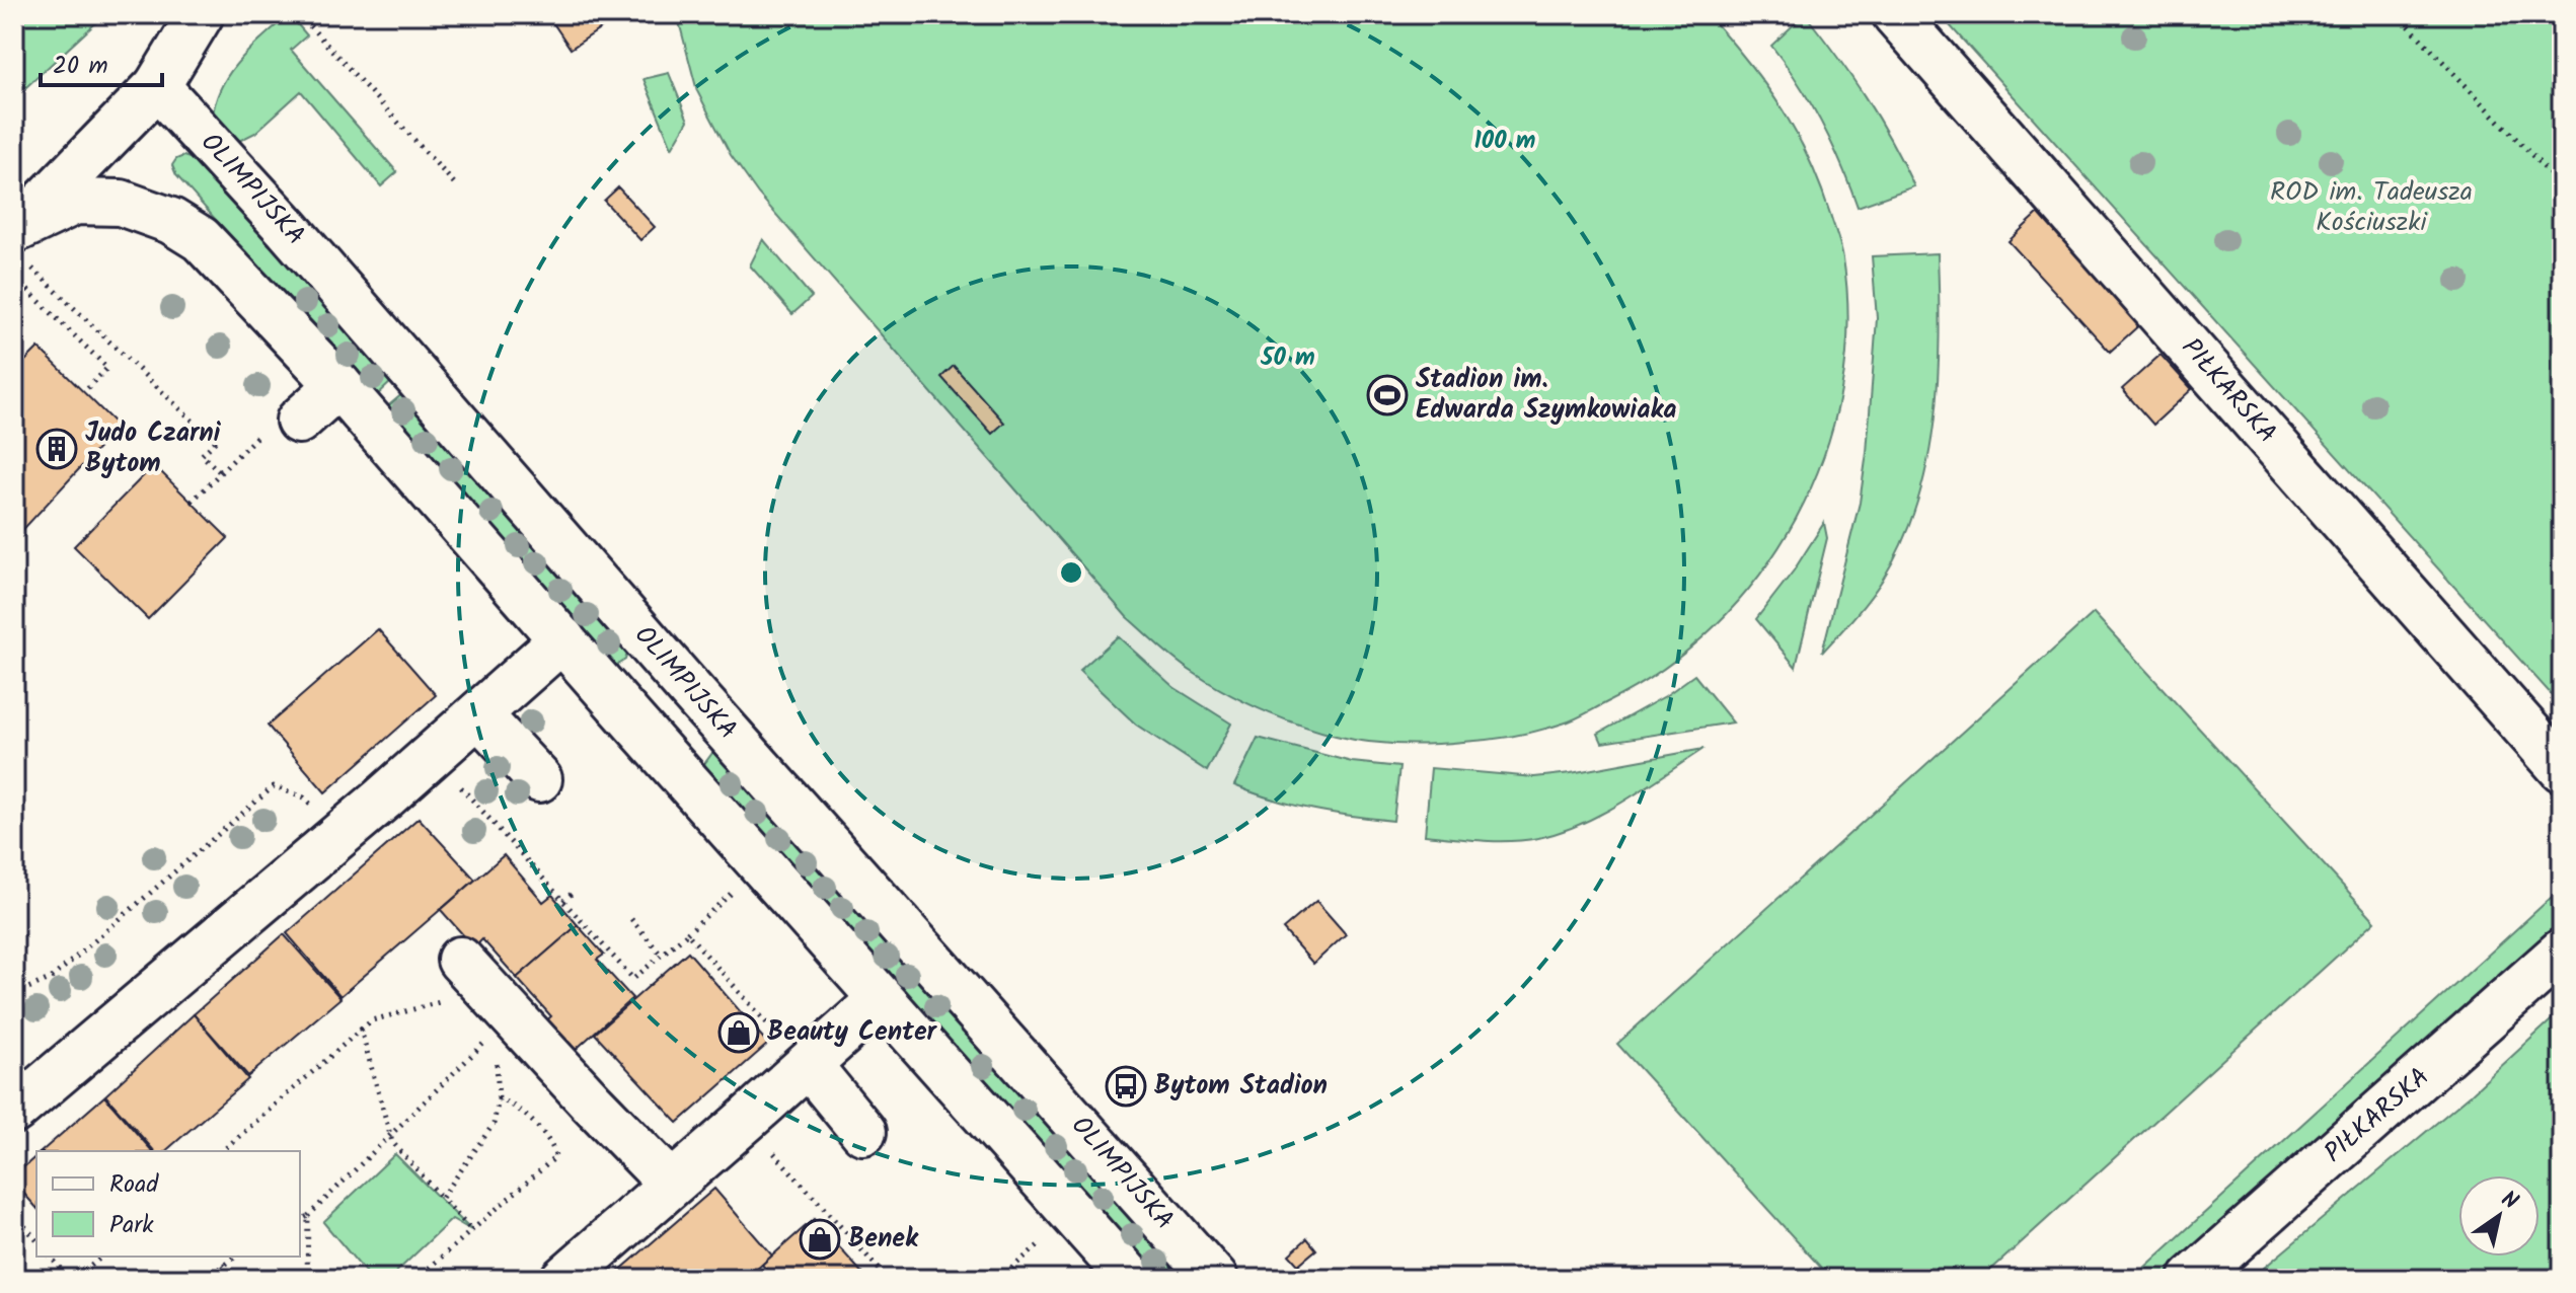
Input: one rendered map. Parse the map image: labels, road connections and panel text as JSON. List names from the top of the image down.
{
  "streets": {
    "street": ["OLIMPIJSKA", "PIŁKARSKA"]
  },
  "parks": ["ROD im. Tadeusza Kościuszki"],
  "places": {
    "sports": ["Stadion im. Edwarda Szymkowiaka"],
    "building": ["Judo Czarni Bytom"],
    "shop": ["Beauty Center", "Benek"],
    "bus stop": ["Bytom Stadion"]
  },
  "legend": ["Road", "Park"],
  "scale_bar": "20 m",
  "north": "top right",
  "rings": ["100 m", "50 m"]
}
